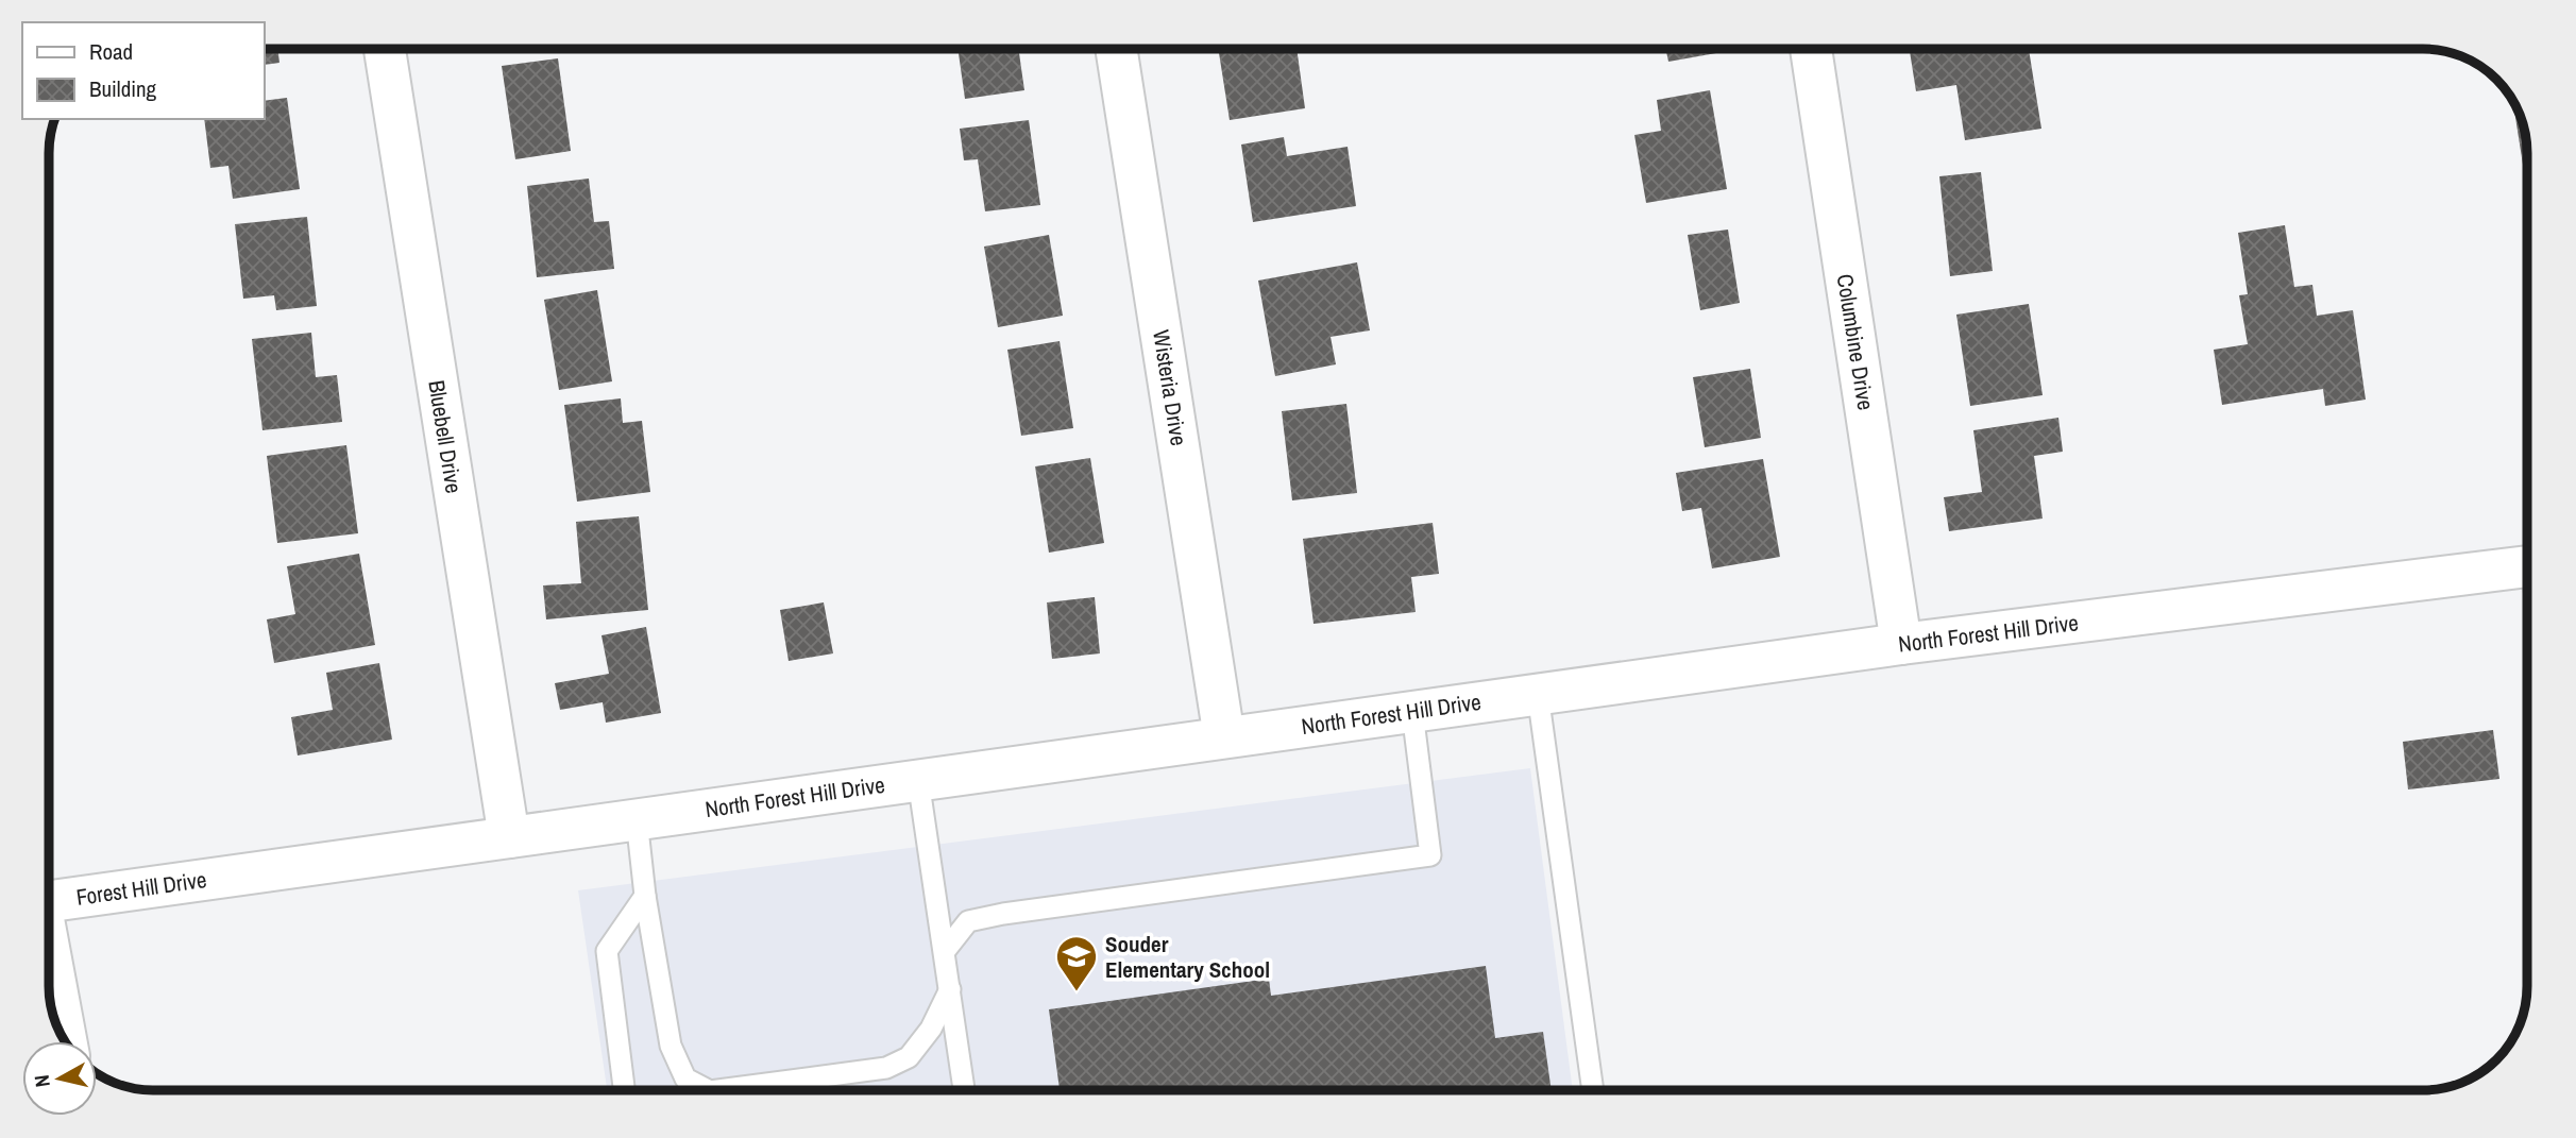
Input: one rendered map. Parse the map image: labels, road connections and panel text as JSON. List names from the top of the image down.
{
  "streets": {
    "main road": [
      "Columbine Drive",
      "Wisteria Drive",
      "Bluebell Drive",
      "North Forest Hill Drive",
      "Forest Hill Drive"
    ]
  },
  "crossings": [
    ["Columbine Drive", "North Forest Hill Drive"],
    ["Wisteria Drive", "North Forest Hill Drive"],
    ["Bluebell Drive", "North Forest Hill Drive"],
    ["North Forest Hill Drive", "Forest Hill Drive"]
  ],
  "places": {
    "school or university": ["Souder Elementary School"]
  },
  "legend": ["Road", "Building"],
  "north": "left"
}
